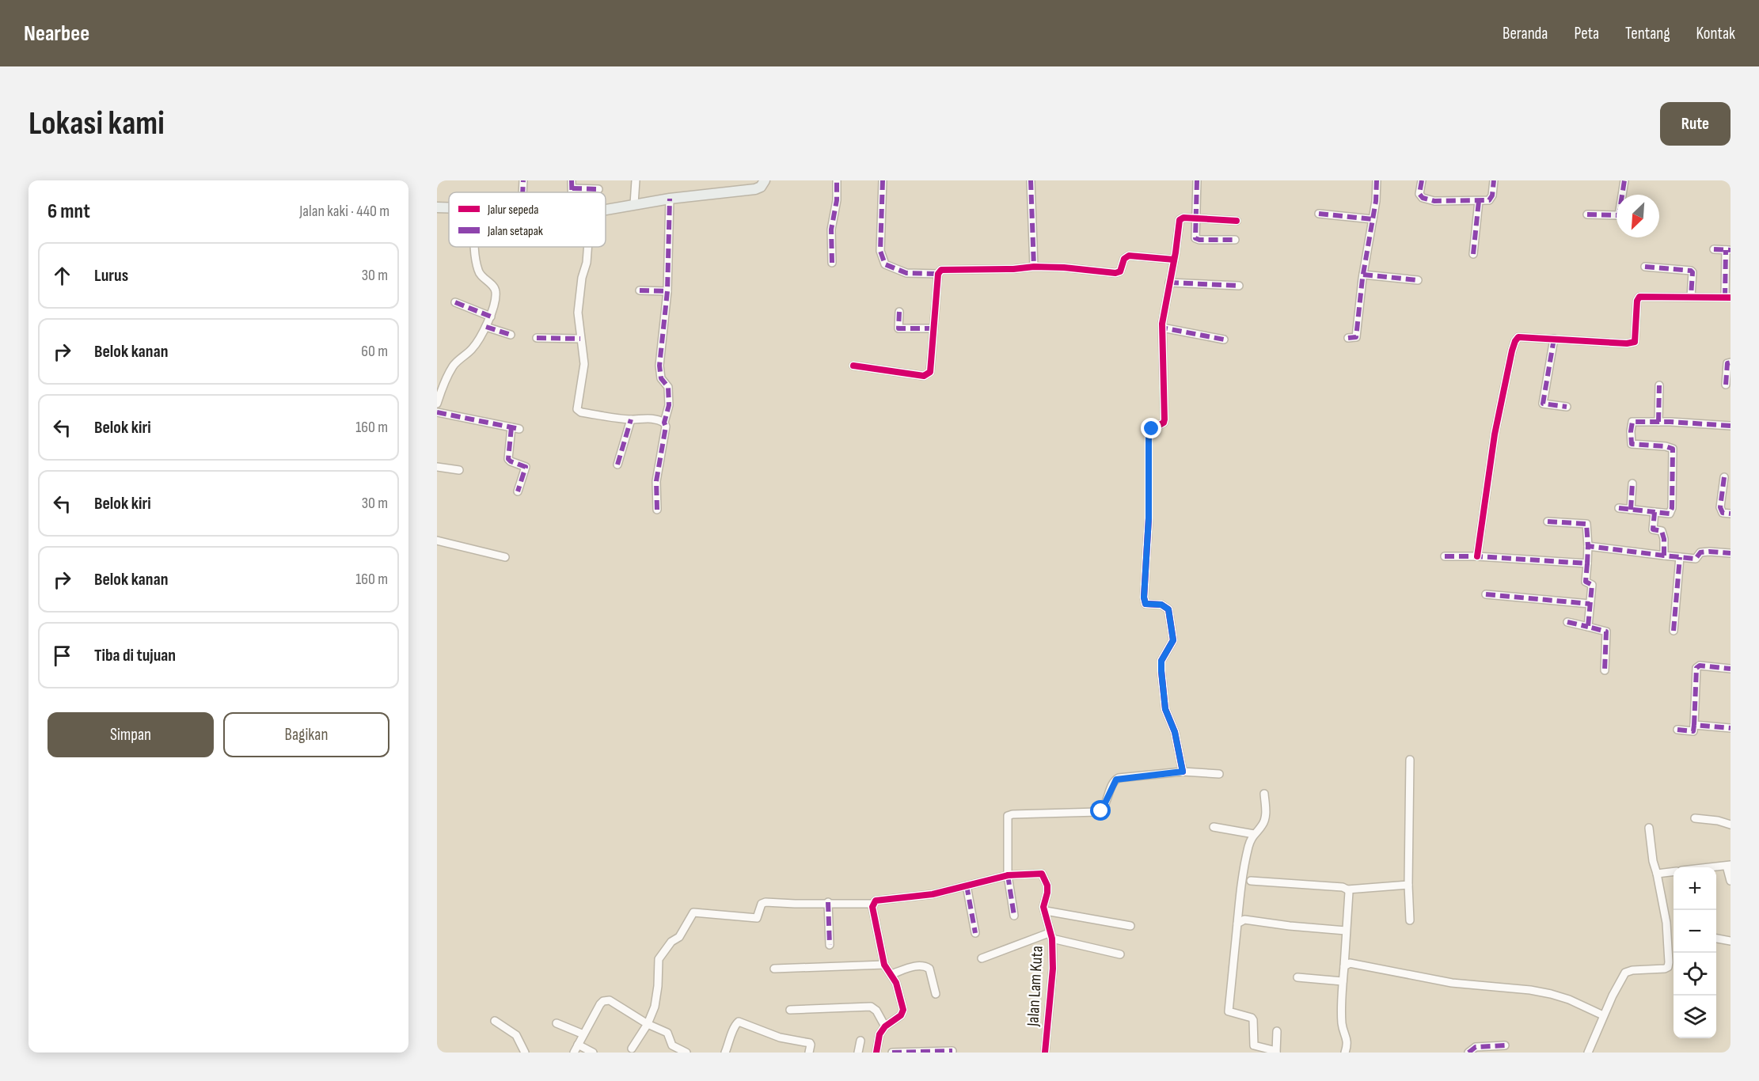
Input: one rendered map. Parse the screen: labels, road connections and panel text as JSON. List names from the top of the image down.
{
  "streets": {
    "street": ["Jalan Lam Kuta"]
  },
  "legend": ["Jalur sepeda", "Jalan setapak"],
  "north": "bottom left",
  "page": {
    "header": "Nearbee",
    "nav": [
      "Beranda",
      "Peta",
      "Tentang",
      "Kontak"
    ],
    "buttons": [
      "Rute",
      ["Simpan", "Bagikan"]
    ],
    "title": "Lokasi kami",
    "heading": ["6 mnt", "Jalan kaki · 440 m"],
    "list": [
      ["Lurus", "30 m"],
      ["Belok kanan", "60 m"],
      ["Belok kiri", "160 m"],
      ["Belok kiri", "30 m"],
      ["Belok kanan", "160 m"],
      "Tiba di tujuan"
    ],
    "map_buttons": ["+", "−"]
  }
}
